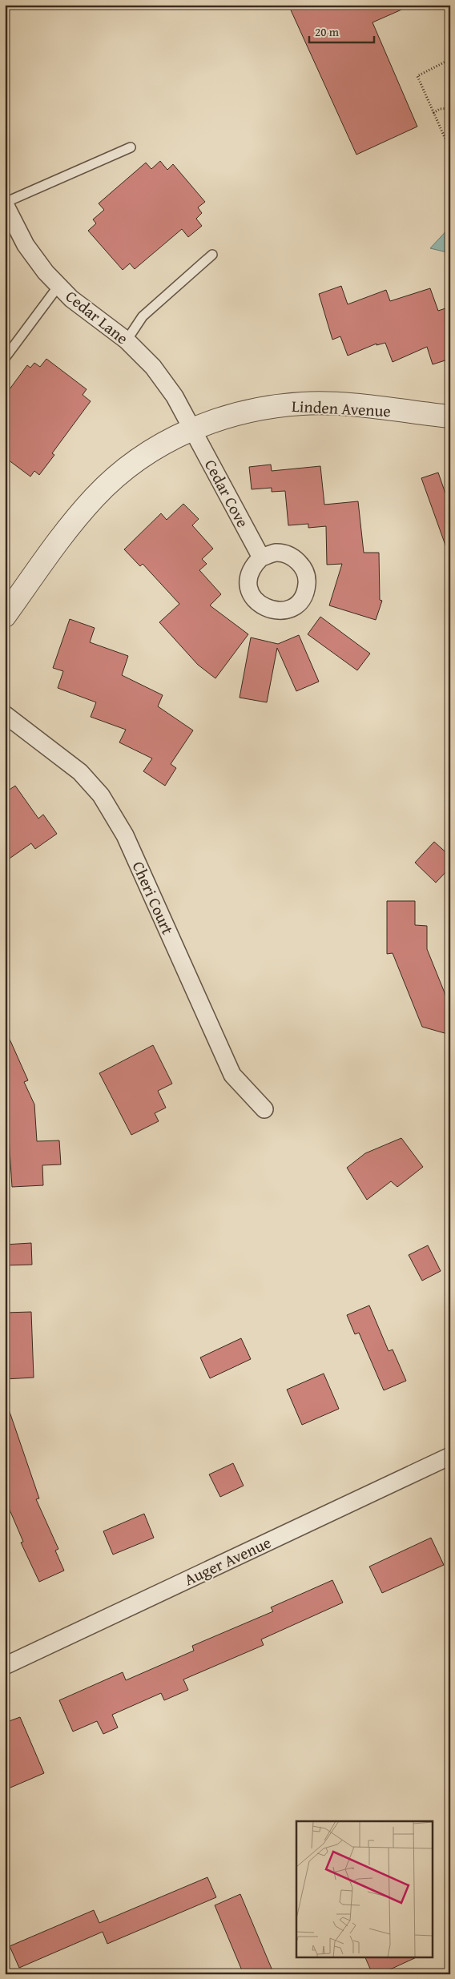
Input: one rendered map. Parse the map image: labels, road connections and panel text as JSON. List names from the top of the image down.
{
  "streets": {
    "street": [
      "Cedar Lane",
      "Linden Avenue",
      "Cedar Cove",
      "Cheri Court",
      "Auger Avenue"
    ]
  },
  "crossings": [
    ["Cedar Lane", "Linden Avenue"],
    ["Cedar Lane", "Cedar Cove"],
    ["Linden Avenue", "Cedar Cove"]
  ],
  "scale_bar": "20 m"
}
